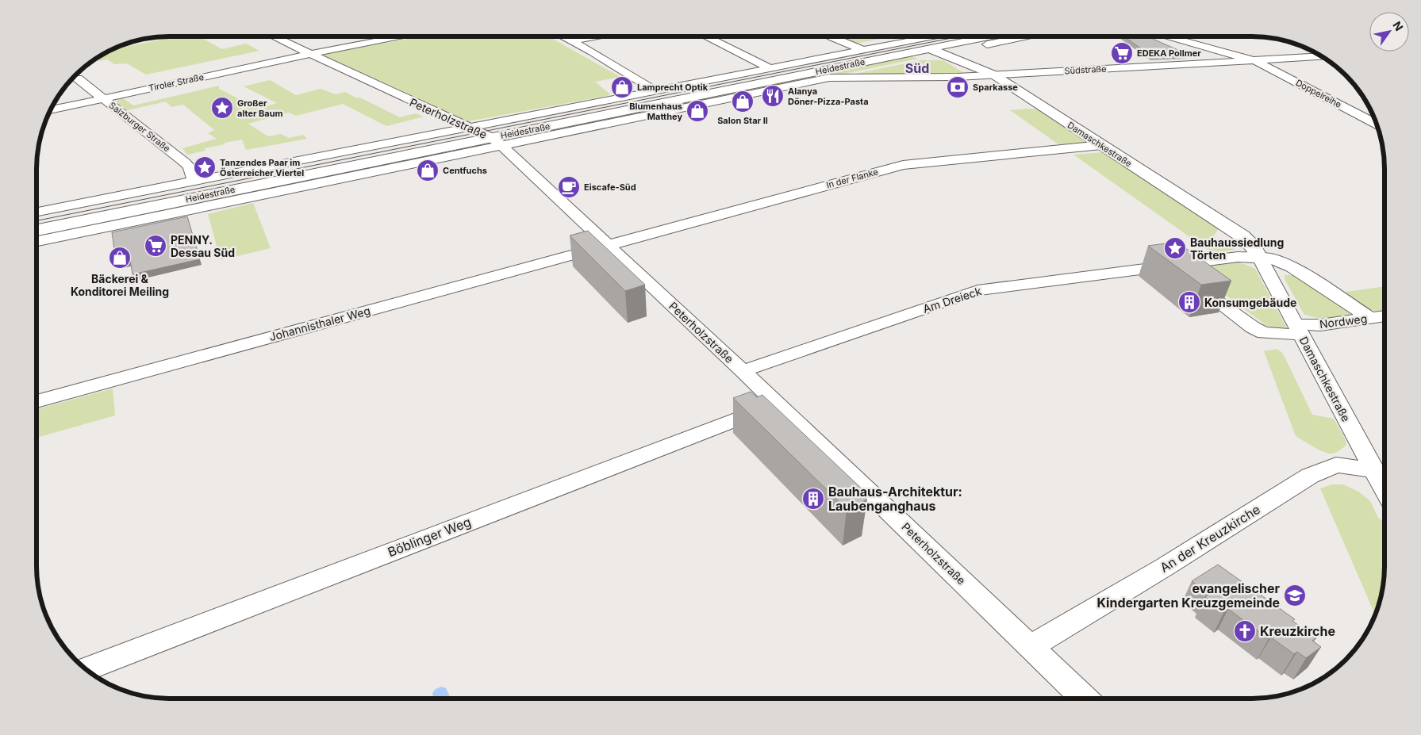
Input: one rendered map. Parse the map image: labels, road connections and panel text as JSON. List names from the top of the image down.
{
  "streets": {
    "street": [
      "Heidestraße",
      "Südstraße",
      "Tiroler Straße",
      "Doppelreihe",
      "Peterholzstraße",
      "Salzburger Straße",
      "Damaschkestraße",
      "In der Flanke",
      "Am Dreieck",
      "Nordweg",
      "Johannisthaler Weg",
      "Böblinger Weg",
      "An der Kreuzkirche"
    ]
  },
  "crossings": [
    ["Heidestraße", "Südstraße"],
    ["Heidestraße", "Peterholzstraße"],
    ["Heidestraße", "Salzburger Straße"],
    ["Heidestraße", "Damaschkestraße"],
    ["Südstraße", "Doppelreihe"],
    ["Südstraße", "Damaschkestraße"],
    ["Tiroler Straße", "Peterholzstraße"],
    ["Tiroler Straße", "Salzburger Straße"],
    ["Peterholzstraße", "In der Flanke"],
    ["Peterholzstraße", "Am Dreieck"],
    ["Peterholzstraße", "Johannisthaler Weg"],
    ["Peterholzstraße", "Böblinger Weg"],
    ["Peterholzstraße", "An der Kreuzkirche"],
    ["Damaschkestraße", "In der Flanke"],
    ["Damaschkestraße", "Am Dreieck"],
    ["Damaschkestraße", "Nordweg"],
    ["Damaschkestraße", "An der Kreuzkirche"],
    ["In der Flanke", "Johannisthaler Weg"]
  ],
  "districts": ["Süd"],
  "places": {
    "supermarket": ["EDEKA Pollmer", "PENNY. Dessau Süd"],
    "shop": [
      "Lamprecht Optik",
      "Salon Star II",
      "Blumenhaus Matthey",
      "Centfuchs",
      "Bäckerei & Konditorei Meiling"
    ],
    "bank": ["Sparkasse"],
    "restaurant": ["Alanya Döner-Pizza-Pasta"],
    "place": ["Großer alter Baum", "Tanzendes Paar im Österreicher Viertel", "Bauhaussiedlung Törten"],
    "cafe": ["Eiscafe-Süd"],
    "building": ["Konsumgebäude", "Bauhaus-Architektur: Laubenganghaus"],
    "school or university": ["evangelischer Kindergarten Kreuzgemeinde"],
    "church": ["Kreuzkirche"]
  },
  "north": "top right"
}
